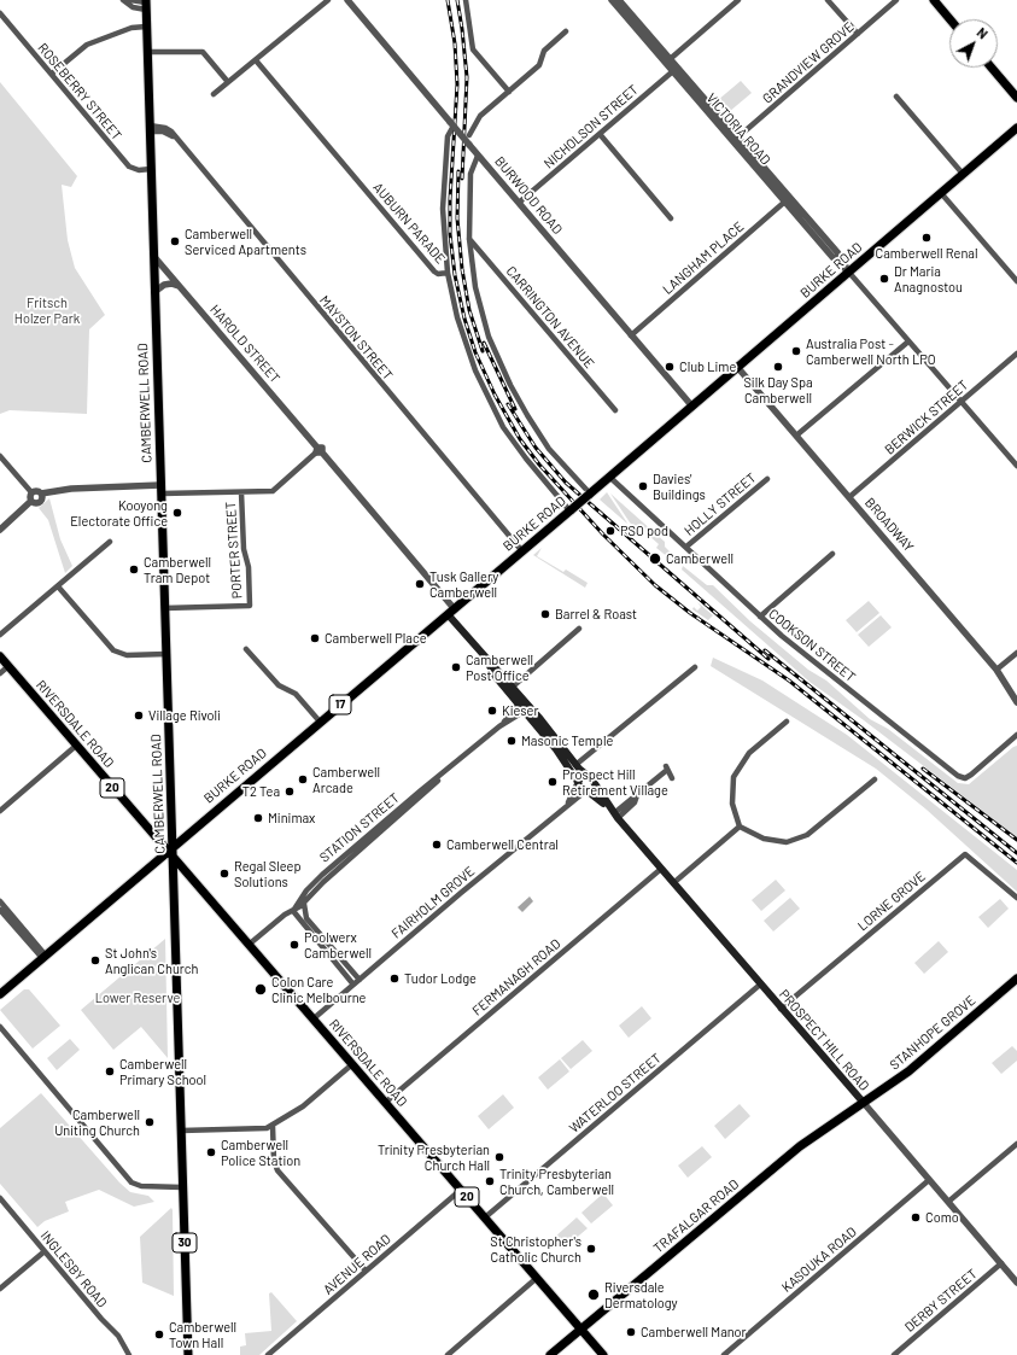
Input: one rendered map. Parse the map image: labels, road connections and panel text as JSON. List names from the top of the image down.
{
  "streets": {
    "main road": [
      "BURKE ROAD",
      "CAMBERWELL ROAD",
      "17",
      "RIVERSDALE ROAD",
      "20",
      "STANHOPE GROVE",
      "PROSPECT HILL ROAD",
      "TRAFALGAR ROAD",
      "30"
    ],
    "street": [
      "GRANDVIEW GROVE",
      "ROSEBERRY STREET",
      "NICHOLSON STREET",
      "VICTORIA ROAD",
      "BURWOOD ROAD",
      "AUBURN PARADE",
      "LANGHAM PLACE",
      "CARRINGTON AVENUE",
      "MAYSTON STREET",
      "HAROLD STREET",
      "BERWICK STREET",
      "HOLLY STREET",
      "BROADWAY",
      "PORTER STREET",
      "COOKSON STREET",
      "STATION STREET",
      "LORNE GROVE",
      "FAIRHOLM GROVE",
      "FERMANAGH ROAD",
      "WATERLOO STREET",
      "KASOUKA ROAD",
      "AVENUE ROAD",
      "INGLESBY ROAD",
      "DERBY STREET"
    ]
  },
  "crossings": [
    ["GRANDVIEW GROVE", "VICTORIA ROAD"],
    ["ROSEBERRY STREET", "CAMBERWELL ROAD"],
    ["NICHOLSON STREET", "VICTORIA ROAD"],
    ["NICHOLSON STREET", "BURWOOD ROAD"],
    ["VICTORIA ROAD", "LANGHAM PLACE"],
    ["VICTORIA ROAD", "BURKE ROAD"],
    ["VICTORIA ROAD", "BERWICK STREET"],
    ["BURWOOD ROAD", "LANGHAM PLACE"],
    ["BURWOOD ROAD", "BURKE ROAD"],
    ["AUBURN PARADE", "BURKE ROAD"],
    ["BURKE ROAD", "MAYSTON STREET"],
    ["BURKE ROAD", "HAROLD STREET"],
    ["BURKE ROAD", "CAMBERWELL ROAD"],
    ["BURKE ROAD", "BROADWAY"],
    ["BURKE ROAD", "COOKSON STREET"],
    ["BURKE ROAD", "RIVERSDALE ROAD"],
    ["BURKE ROAD", "PROSPECT HILL ROAD"],
    ["MAYSTON STREET", "CAMBERWELL ROAD"],
    ["HAROLD STREET", "CAMBERWELL ROAD"],
    ["HAROLD STREET", "PROSPECT HILL ROAD"],
    ["CAMBERWELL ROAD", "PORTER STREET"],
    ["CAMBERWELL ROAD", "RIVERSDALE ROAD"],
    ["BERWICK STREET", "BROADWAY"],
    ["HOLLY STREET", "COOKSON STREET"],
    ["RIVERSDALE ROAD", "STATION STREET"],
    ["RIVERSDALE ROAD", "FAIRHOLM GROVE"],
    ["RIVERSDALE ROAD", "FERMANAGH ROAD"],
    ["RIVERSDALE ROAD", "WATERLOO STREET"],
    ["RIVERSDALE ROAD", "TRAFALGAR ROAD"],
    ["RIVERSDALE ROAD", "AVENUE ROAD"],
    ["STATION STREET", "PROSPECT HILL ROAD"],
    ["LORNE GROVE", "PROSPECT HILL ROAD"],
    ["FAIRHOLM GROVE", "PROSPECT HILL ROAD"],
    ["FERMANAGH ROAD", "PROSPECT HILL ROAD"],
    ["STANHOPE GROVE", "PROSPECT HILL ROAD"],
    ["STANHOPE GROVE", "TRAFALGAR ROAD"],
    ["PROSPECT HILL ROAD", "WATERLOO STREET"],
    ["PROSPECT HILL ROAD", "TRAFALGAR ROAD"],
    ["PROSPECT HILL ROAD", "KASOUKA ROAD"],
    ["PROSPECT HILL ROAD", "DERBY STREET"]
  ],
  "parks": ["Fritsch Holzer Park", "Lower Reserve"],
  "places": [
    "Camberwell Renal",
    "Camberwell Serviced Apartments",
    "Dr Maria Anagnostou",
    "Australia Post - Camberwell North LPO",
    "Club Lime",
    "Silk Day Spa Camberwell",
    "Davies' Buildings",
    "Kooyong Electorate Office",
    "PSO pod",
    "Camberwell",
    "Camberwell Tram Depot",
    "Tusk Gallery Camberwell",
    "Barrel & Roast",
    "Camberwell Place",
    "Camberwell Post Office",
    "Kieser",
    "Village Rivoli",
    "Masonic Temple",
    "Camberwell Arcade",
    "Prospect Hill Retirement Village",
    "T2 Tea",
    "Minimax",
    "Camberwell Central",
    "Regal Sleep Solutions",
    "Poolwerx Camberwell",
    "St John's Anglican Church",
    "Tudor Lodge",
    "Colon Care Clinic Melbourne",
    "Camberwell Primary School",
    "Camberwell Uniting Church",
    "Camberwell Police Station",
    "Trinity Presbyterian Church Hall",
    "Trinity Presbyterian Church, Camberwell",
    "Como",
    "St Christopher's Catholic Church",
    "Riversdale Dermatology",
    "Camberwell Manor",
    "Camberwell Town Hall"
  ],
  "north": "top right"
}
